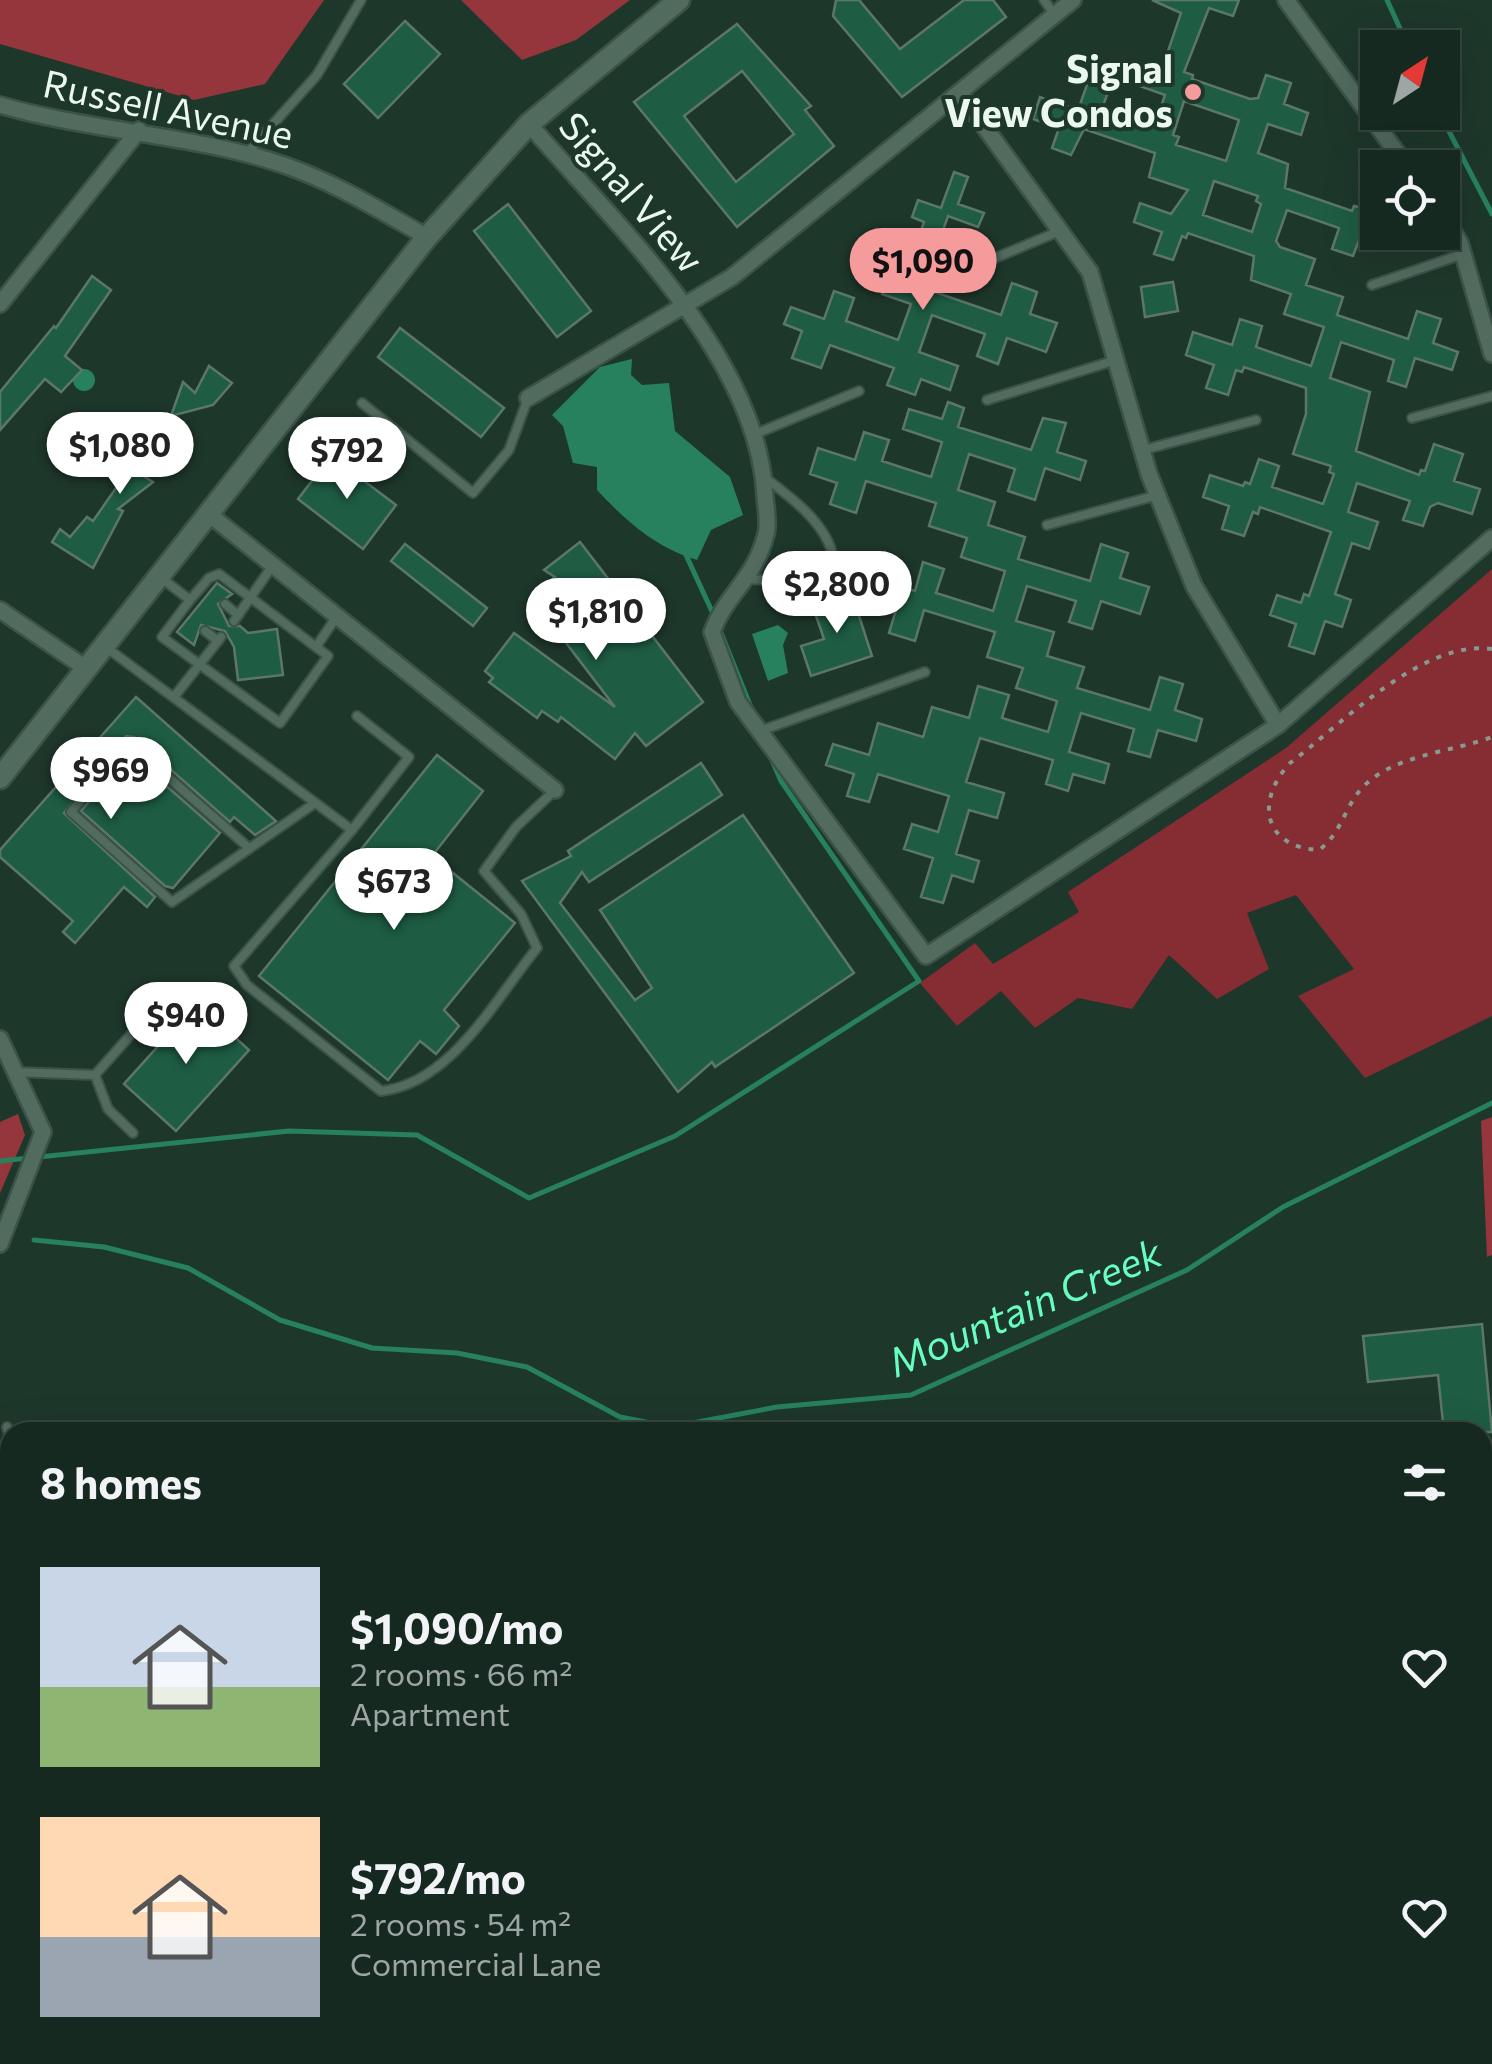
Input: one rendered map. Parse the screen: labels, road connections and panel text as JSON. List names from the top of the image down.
{
  "streets": {
    "street": ["Russell Avenue", "Signal View"]
  },
  "water": ["Mountain Creek"],
  "places": ["Signal View Condos"],
  "north": "top right",
  "page": {
    "price": [
      "$1,090",
      "$1,080",
      "$792",
      "$2,800",
      "$1,810",
      "$969",
      "$673",
      "$940"
    ],
    "heading": "8 homes",
    "list": [
      {
        "name": "$1,090/mo",
        "note": "2 rooms · 66 m² · Apartment"
      },
      {
        "name": "$792/mo",
        "note": "2 rooms · 54 m² · Commercial Lane"
      }
    ]
  }
}
